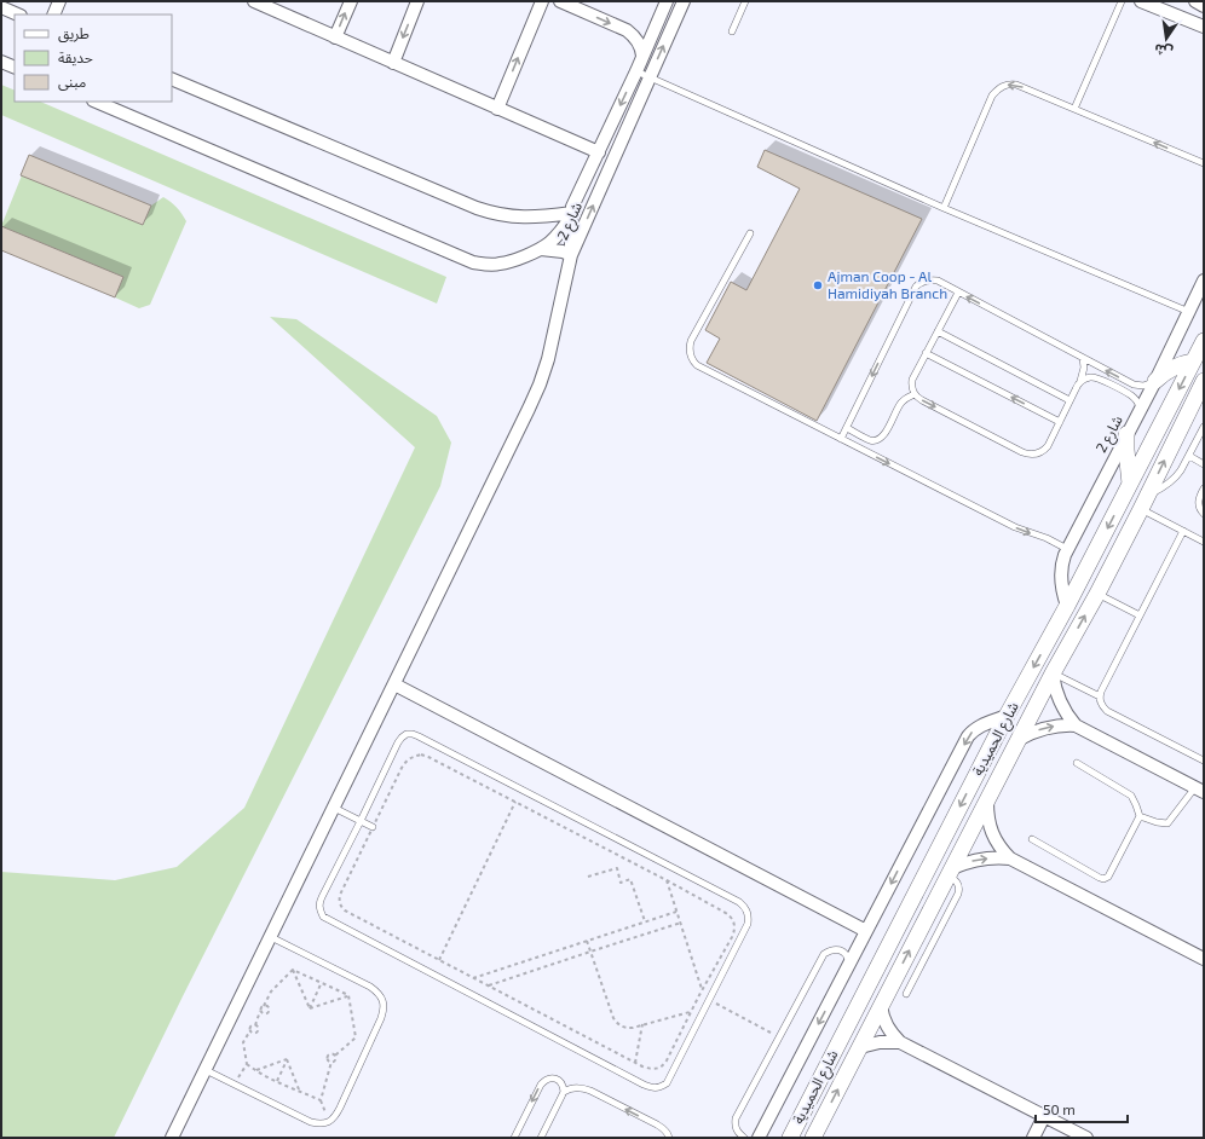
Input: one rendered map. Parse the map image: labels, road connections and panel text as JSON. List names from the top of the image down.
{
  "streets": {
    "street": ["شارع 2", "شارع الحميدية"]
  },
  "crossings": [
    ["شارع 2", "شارع الحميدية"]
  ],
  "places": ["Ajman Coop - Al Hamidiyah Branch"],
  "legend": ["طريق", "حديقة", "مبنى"],
  "scale_bar": "50 m",
  "north": "bottom"
}
